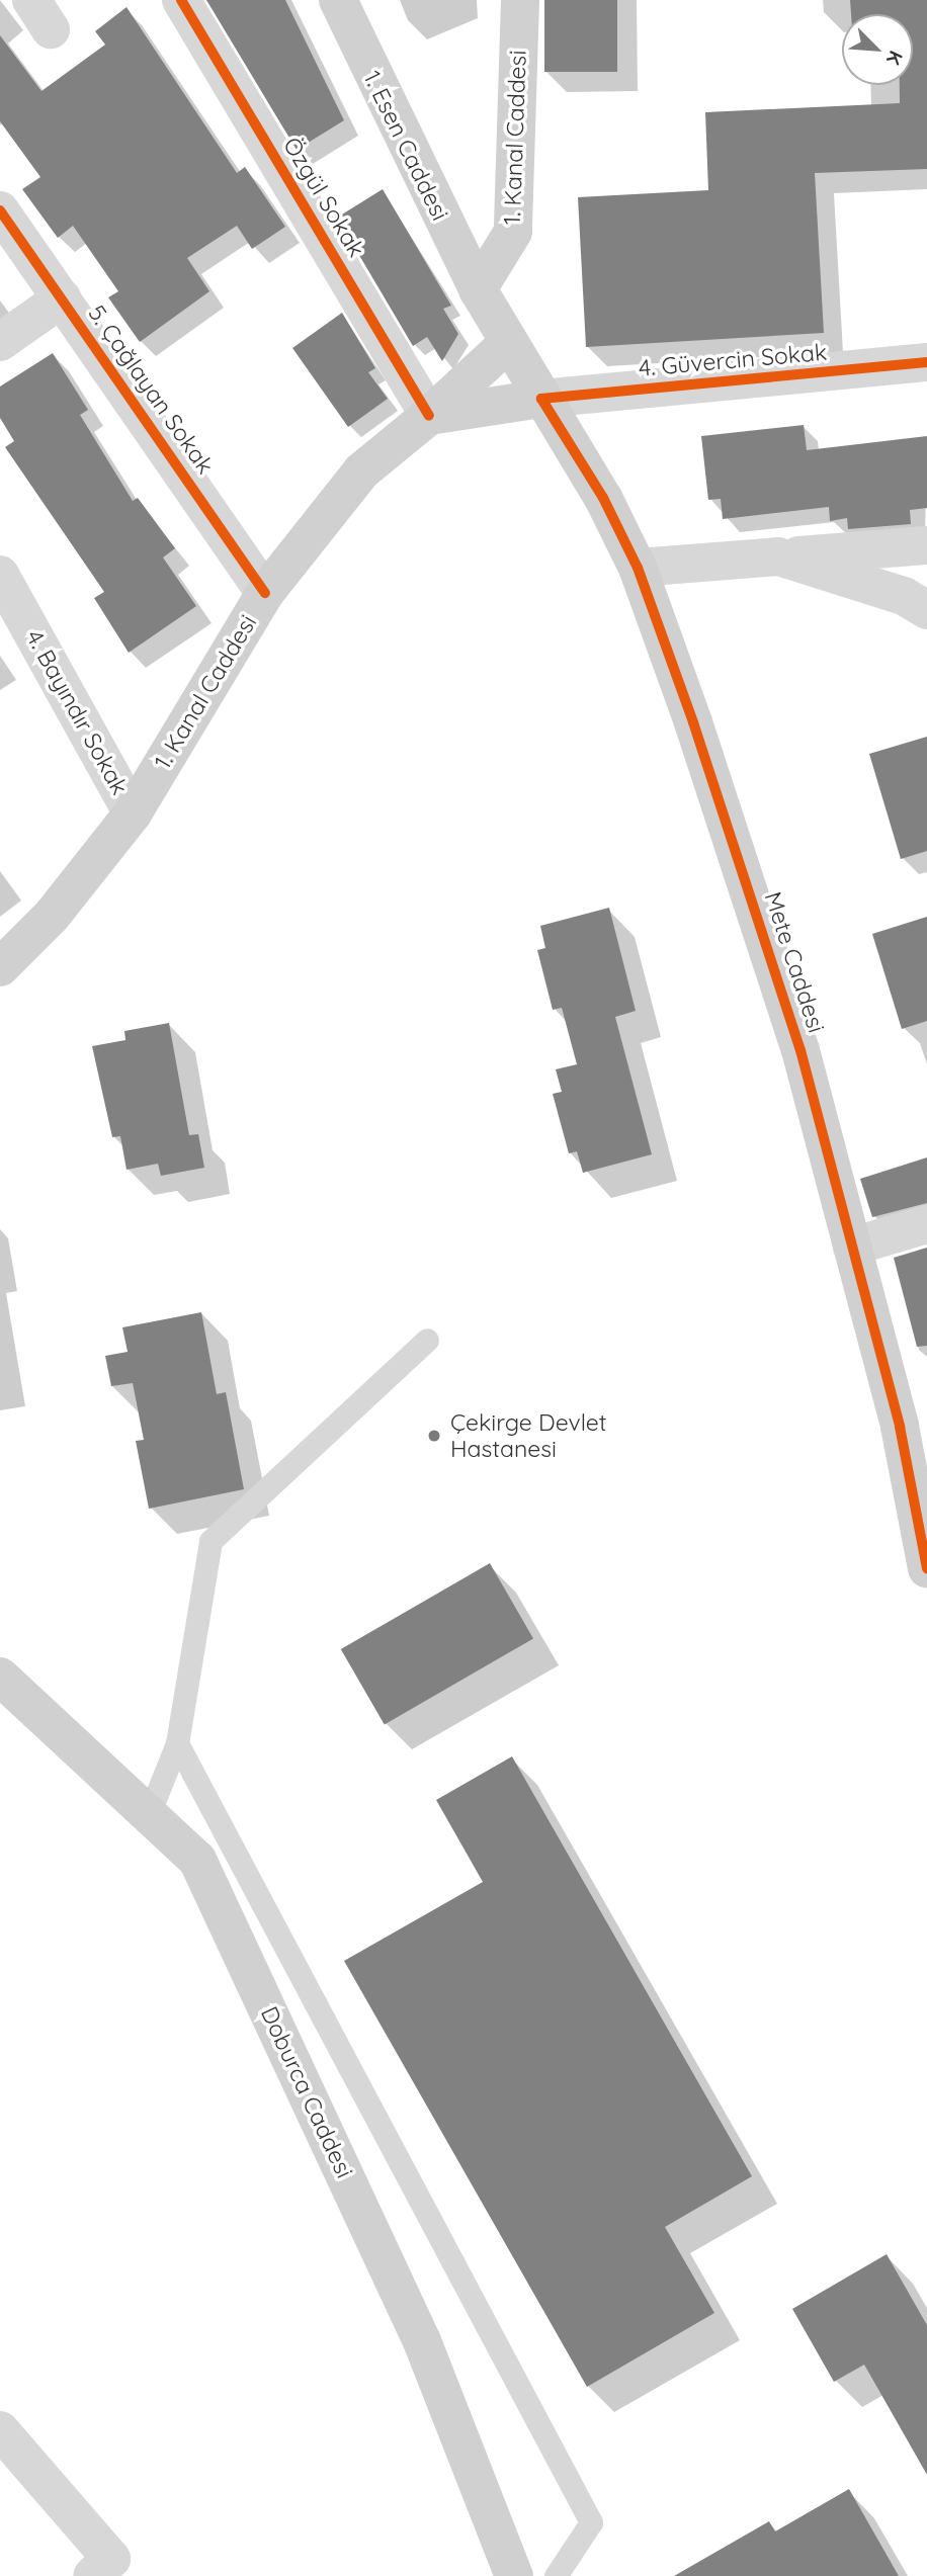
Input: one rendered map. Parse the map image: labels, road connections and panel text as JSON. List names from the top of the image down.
{
  "streets": {
    "main road": [
      "1. Kanal Caddesi",
      "1. Esen Caddesi",
      "Mete Caddesi",
      "Doburca Caddesi"
    ],
    "street": [
      "Özgül Sokak",
      "4. Güvercin Sokak",
      "5. Çağlayan Sokak",
      "4. Bayındır Sokak"
    ]
  },
  "crossings": [
    ["1. Kanal Caddesi", "1. Esen Caddesi"],
    ["1. Kanal Caddesi", "Özgül Sokak"],
    ["1. Kanal Caddesi", "5. Çağlayan Sokak"],
    ["1. Kanal Caddesi", "4. Bayındır Sokak"],
    ["1. Kanal Caddesi", "Mete Caddesi"],
    ["4. Güvercin Sokak", "Mete Caddesi"]
  ],
  "places": ["Çekirge Devlet Hastanesi"],
  "north": "bottom right"
}
